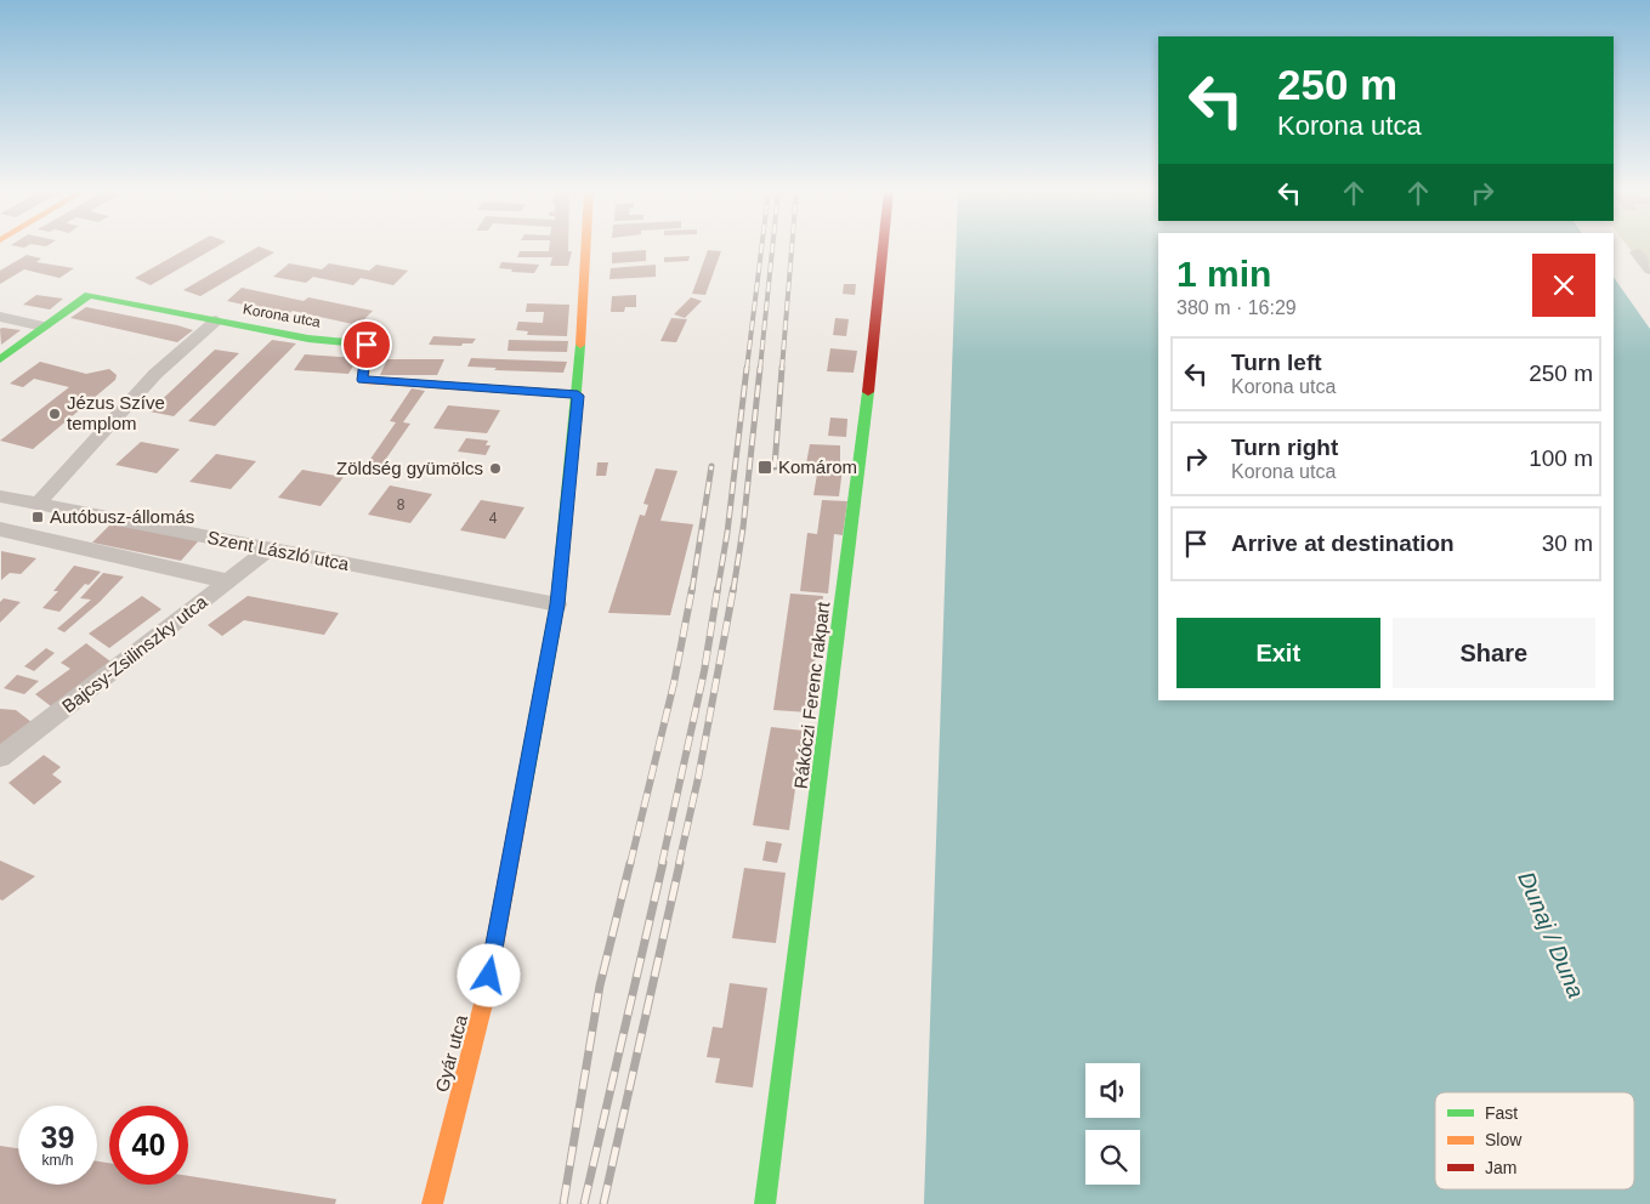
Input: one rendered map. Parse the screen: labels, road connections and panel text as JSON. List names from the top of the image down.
{
  "streets": {
    "street": [
      "Korona utca",
      "Szent László utca",
      "Bajcsy-Zsilinszky utca",
      "Rákóczi Ferenc rakpart",
      "Gyár utca"
    ]
  },
  "crossings": [
    ["Korona utca", "Gyár utca"],
    ["Szent László utca", "Bajcsy-Zsilinszky utca"],
    ["Szent László utca", "Gyár utca"]
  ],
  "water": ["Dunaj / Duna"],
  "places": {
    "other": ["Jézus Szíve templom", "Zöldség gyümölcs"],
    "transit": ["Komárom", "Autóbusz-állomás"]
  },
  "house_numbers": ["8", "4"],
  "legend": ["Fast", "Slow", "Jam"],
  "page": {
    "turn": ["250 m", "Korona utca"],
    "heading": ["1 min", "380 m · 16:29"],
    "list": [
      {
        "name": "Turn left",
        "note": "Korona utca",
        "value": "250 m"
      },
      {
        "name": "Turn right",
        "note": "Korona utca",
        "value": "100 m"
      },
      {
        "name": "Arrive at destination",
        "value": "30 m"
      }
    ],
    "buttons": ["Exit", "Share"],
    "speed": "39 km/h",
    "limit": "40"
  }
}
